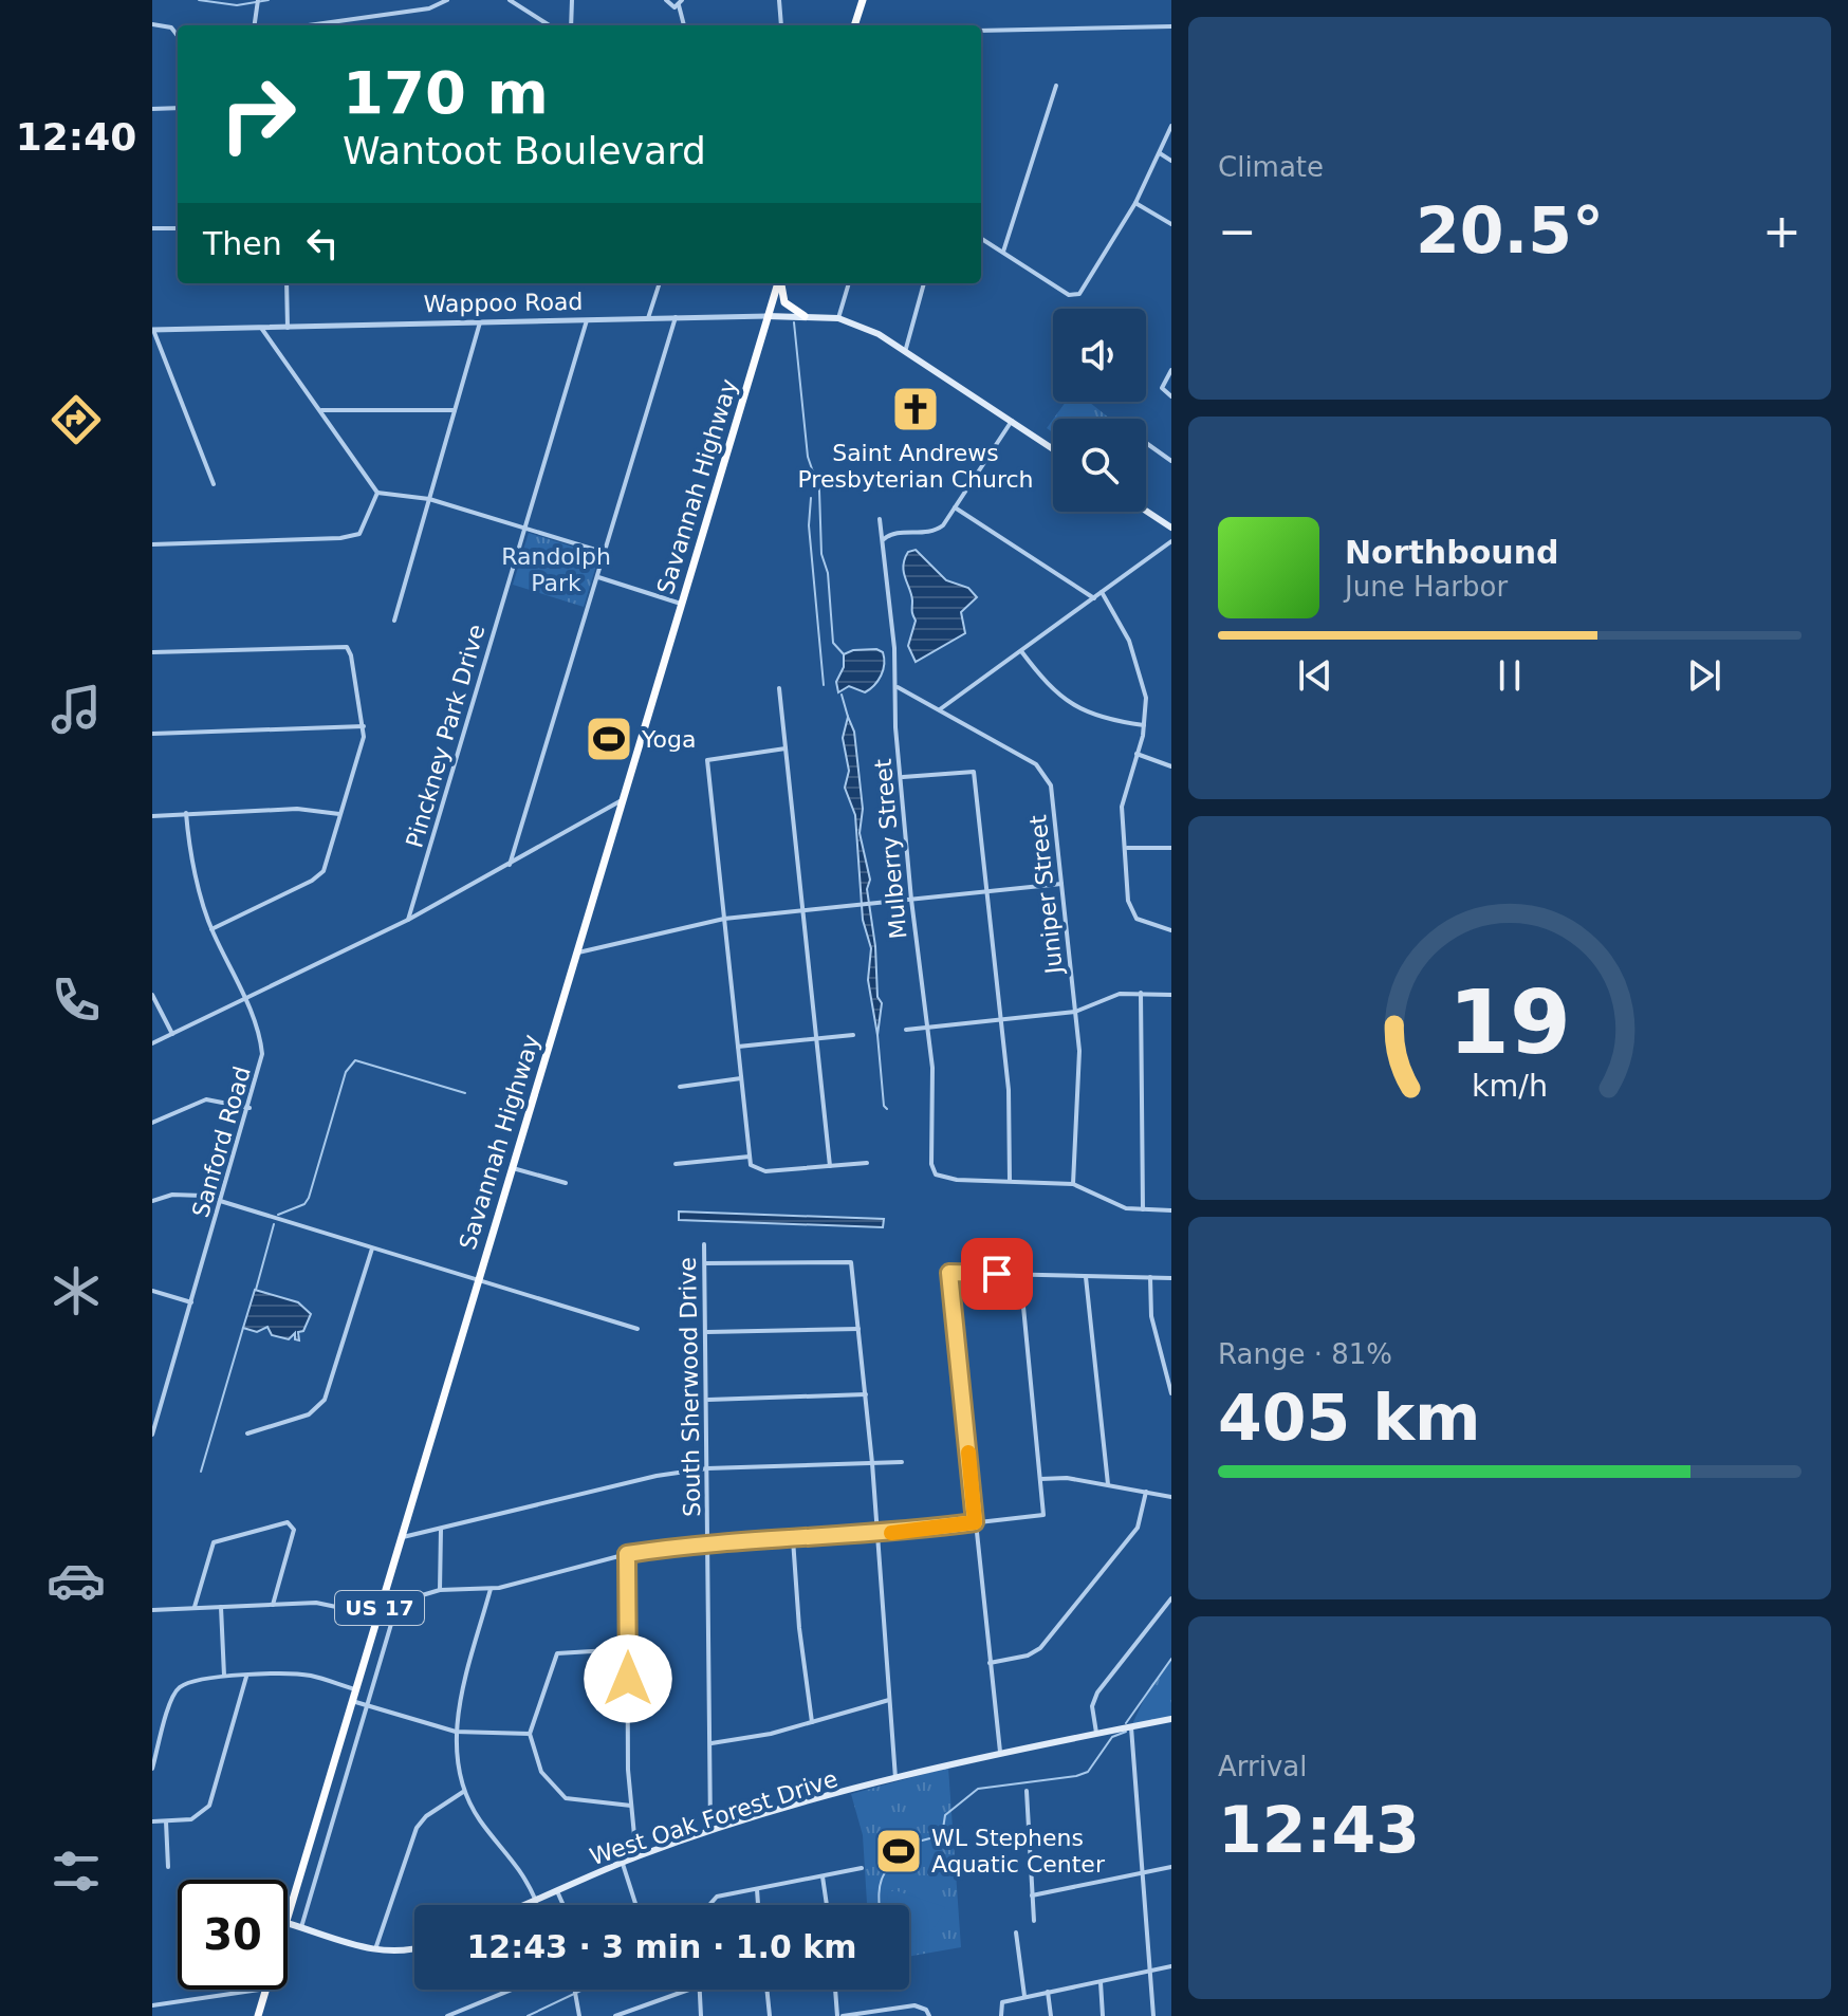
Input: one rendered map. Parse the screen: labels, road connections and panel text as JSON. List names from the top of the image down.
{
  "streets": {
    "highway": ["Savannah Highway", "US 17"],
    "main road": ["Wappoo Road", "West Oak Forest Drive"],
    "street": [
      "Pinckney Park Drive",
      "Mulberry Street",
      "Juniper Street",
      "Sanford Road",
      "South Sherwood Drive"
    ]
  },
  "crossings": [
    ["Wappoo Road", "Savannah Highway"],
    ["Wappoo Road", "Pinckney Park Drive"],
    ["Mulberry Street", "Juniper Street"],
    ["South Sherwood Drive", "West Oak Forest Drive"]
  ],
  "parks": ["Randolph Park"],
  "places": {
    "church": ["Saint Andrews Presbyterian Church"],
    "sports": ["Yoga", "WL Stephens Aquatic Center"]
  },
  "page": {
    "tabs": "12:40",
    "tile": [
      "Climate",
      ["Range · 81%", "405 km"],
      ["Arrival", "12:43"]
    ],
    "turn": ["170 m", "Wantoot Boulevard"],
    "heat": ["−", "20.5°", "+"],
    "then": "Then",
    "song": ["Northbound", "June Harbor"],
    "limit": "30",
    "trip": "12:43 · 3 min · 1.0 km",
    "gauge": ["19", "km/h"]
  }
}
